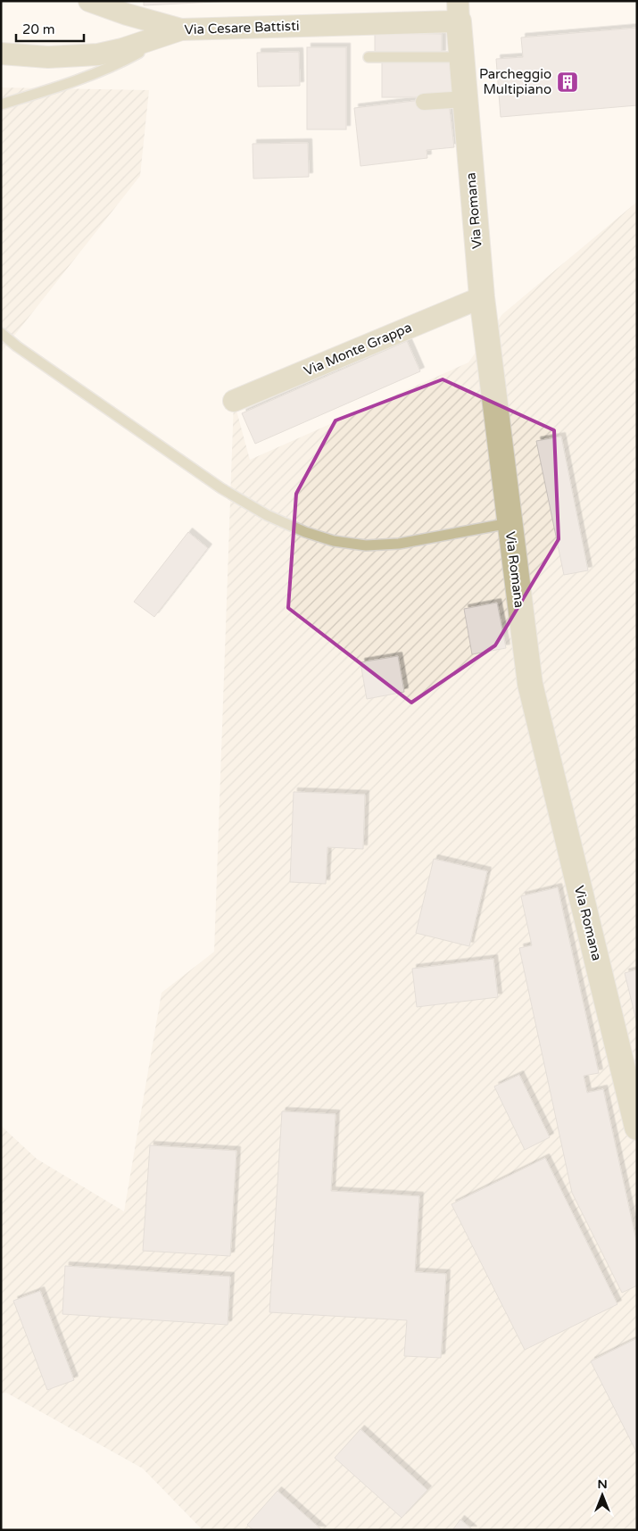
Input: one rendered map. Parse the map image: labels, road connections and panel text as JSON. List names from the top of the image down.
{
  "streets": {
    "street": ["Via Cesare Battisti", "Via Romana", "Via Monte Grappa"]
  },
  "crossings": [
    ["Via Cesare Battisti", "Via Romana"],
    ["Via Romana", "Via Monte Grappa"]
  ],
  "places": {
    "building": ["Parcheggio Multipiano"]
  },
  "scale_bar": "20 m",
  "north": "top"
}
